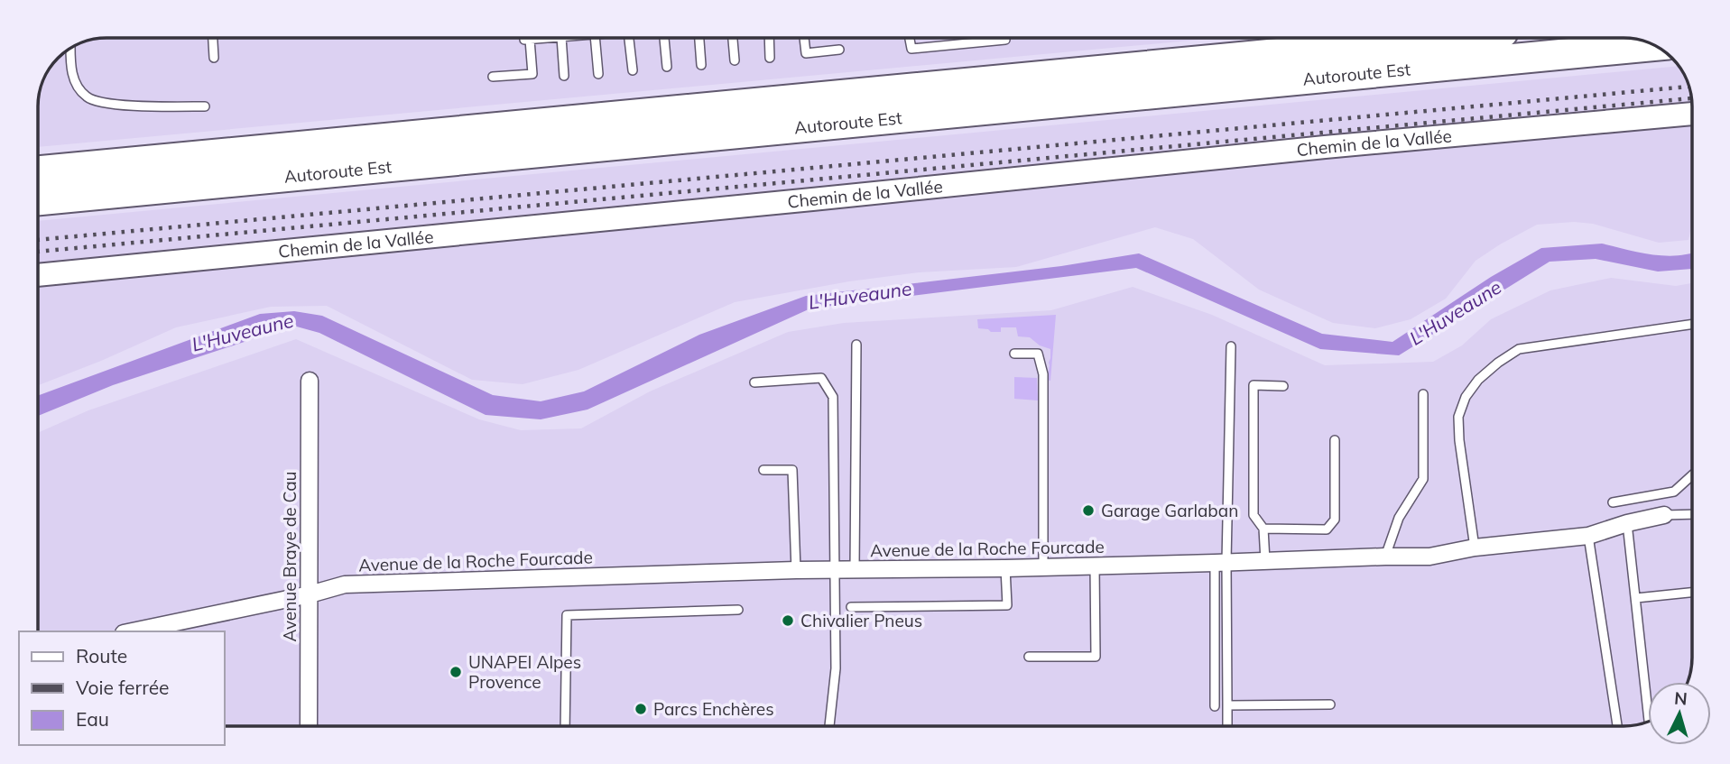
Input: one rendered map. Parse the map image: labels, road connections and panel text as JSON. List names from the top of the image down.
{
  "streets": {
    "highway": ["Autoroute Est"],
    "street": ["Chemin de la Vallée", "Avenue de la Roche Fourcade", "Avenue Braye de Cau"]
  },
  "crossings": [
    ["Avenue de la Roche Fourcade", "Avenue Braye de Cau"]
  ],
  "water": ["L'Huveaune"],
  "places": [
    "Garage Garlaban",
    "Chivalier Pneus",
    "UNAPEI Alpes Provence",
    "Parcs Enchères"
  ],
  "legend": ["Route", "Voie ferrée", "Eau"],
  "north": "top"
}
